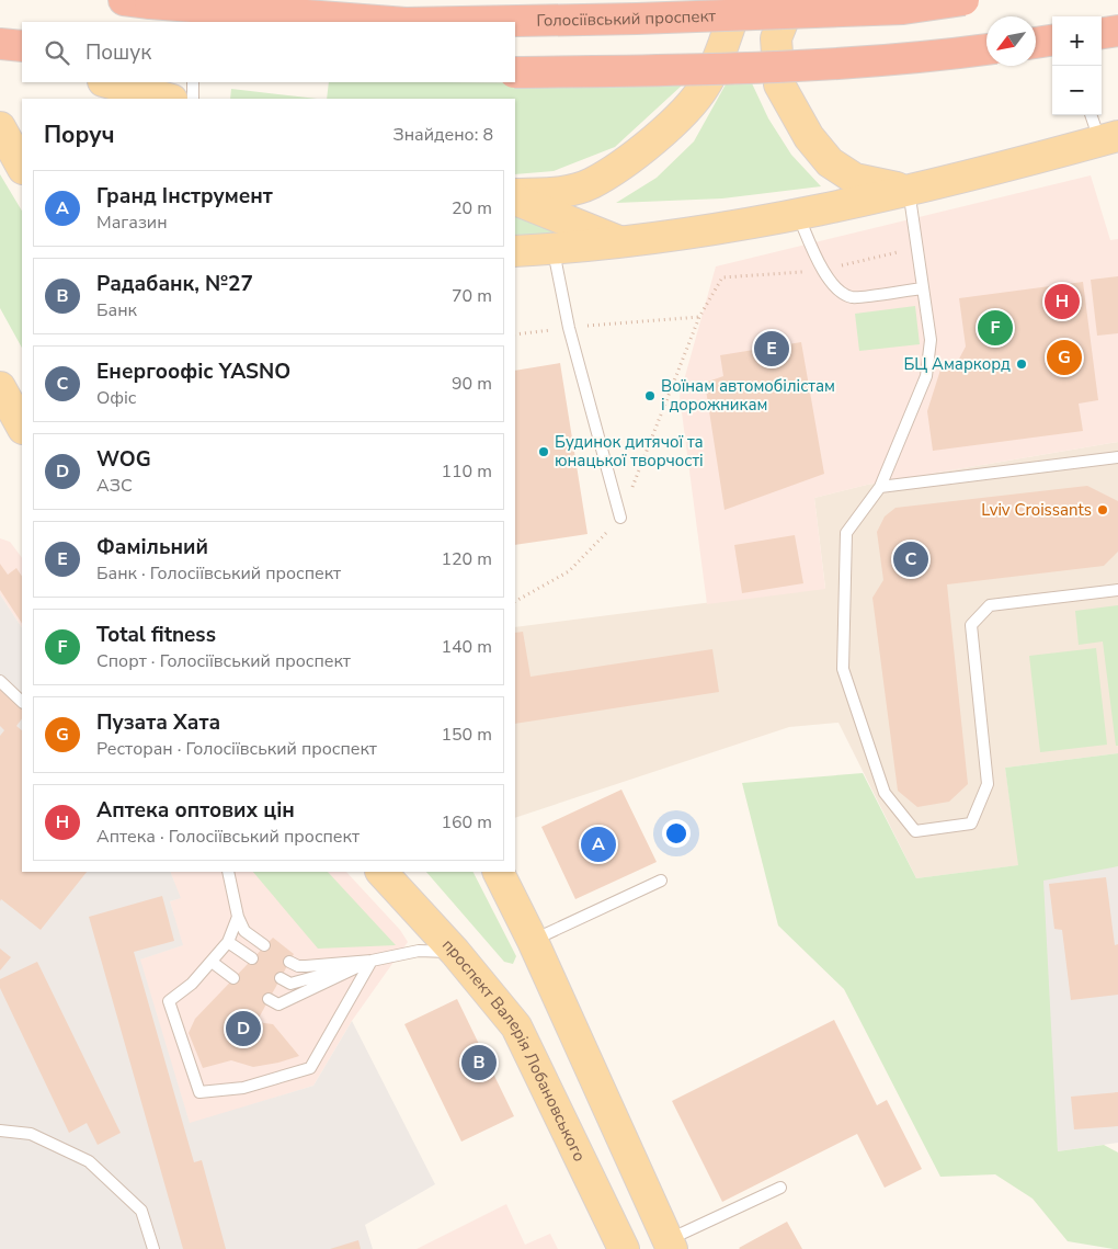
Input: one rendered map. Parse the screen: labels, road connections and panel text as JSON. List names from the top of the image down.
{
  "streets": {
    "highway": ["Голосіївський проспект"],
    "main road": ["проспект Валерія Лобановського"]
  },
  "places": [
    "БЦ Амаркорд",
    "Воїнам автомобілістам і дорожникам",
    "Будинок дитячої та юнацької творчості",
    "Lviv Croissants"
  ],
  "north": "bottom left",
  "page": {
    "map_buttons": ["+", "−"],
    "search": "Пошук",
    "heading": ["Поруч", "Знайдено: 8"],
    "list": [
      {
        "mark": "A",
        "name": "Гранд Інструмент",
        "note": "Магазин",
        "value": "20 m"
      },
      {
        "mark": "B",
        "name": "Радабанк, №27",
        "note": "Банк",
        "value": "70 m"
      },
      {
        "mark": "C",
        "name": "Енергоофіс YASNO",
        "note": "Офіс",
        "value": "90 m"
      },
      {
        "mark": "D",
        "name": "WOG",
        "note": "АЗС",
        "value": "110 m"
      },
      {
        "mark": "E",
        "name": "Фамільний",
        "note": "Банк · Голосіївський проспект",
        "value": "120 m"
      },
      {
        "mark": "F",
        "name": "Total fitness",
        "note": "Спорт · Голосіївський проспект",
        "value": "140 m"
      },
      {
        "mark": "G",
        "name": "Пузата Хата",
        "note": "Ресторан · Голосіївський проспект",
        "value": "150 m"
      },
      {
        "mark": "H",
        "name": "Аптека оптових цін",
        "note": "Аптека · Голосіївський проспект",
        "value": "160 m"
      }
    ],
    "pins": [
      "H",
      "F",
      "E",
      "G",
      "C",
      "A",
      "D",
      "B"
    ]
  }
}
